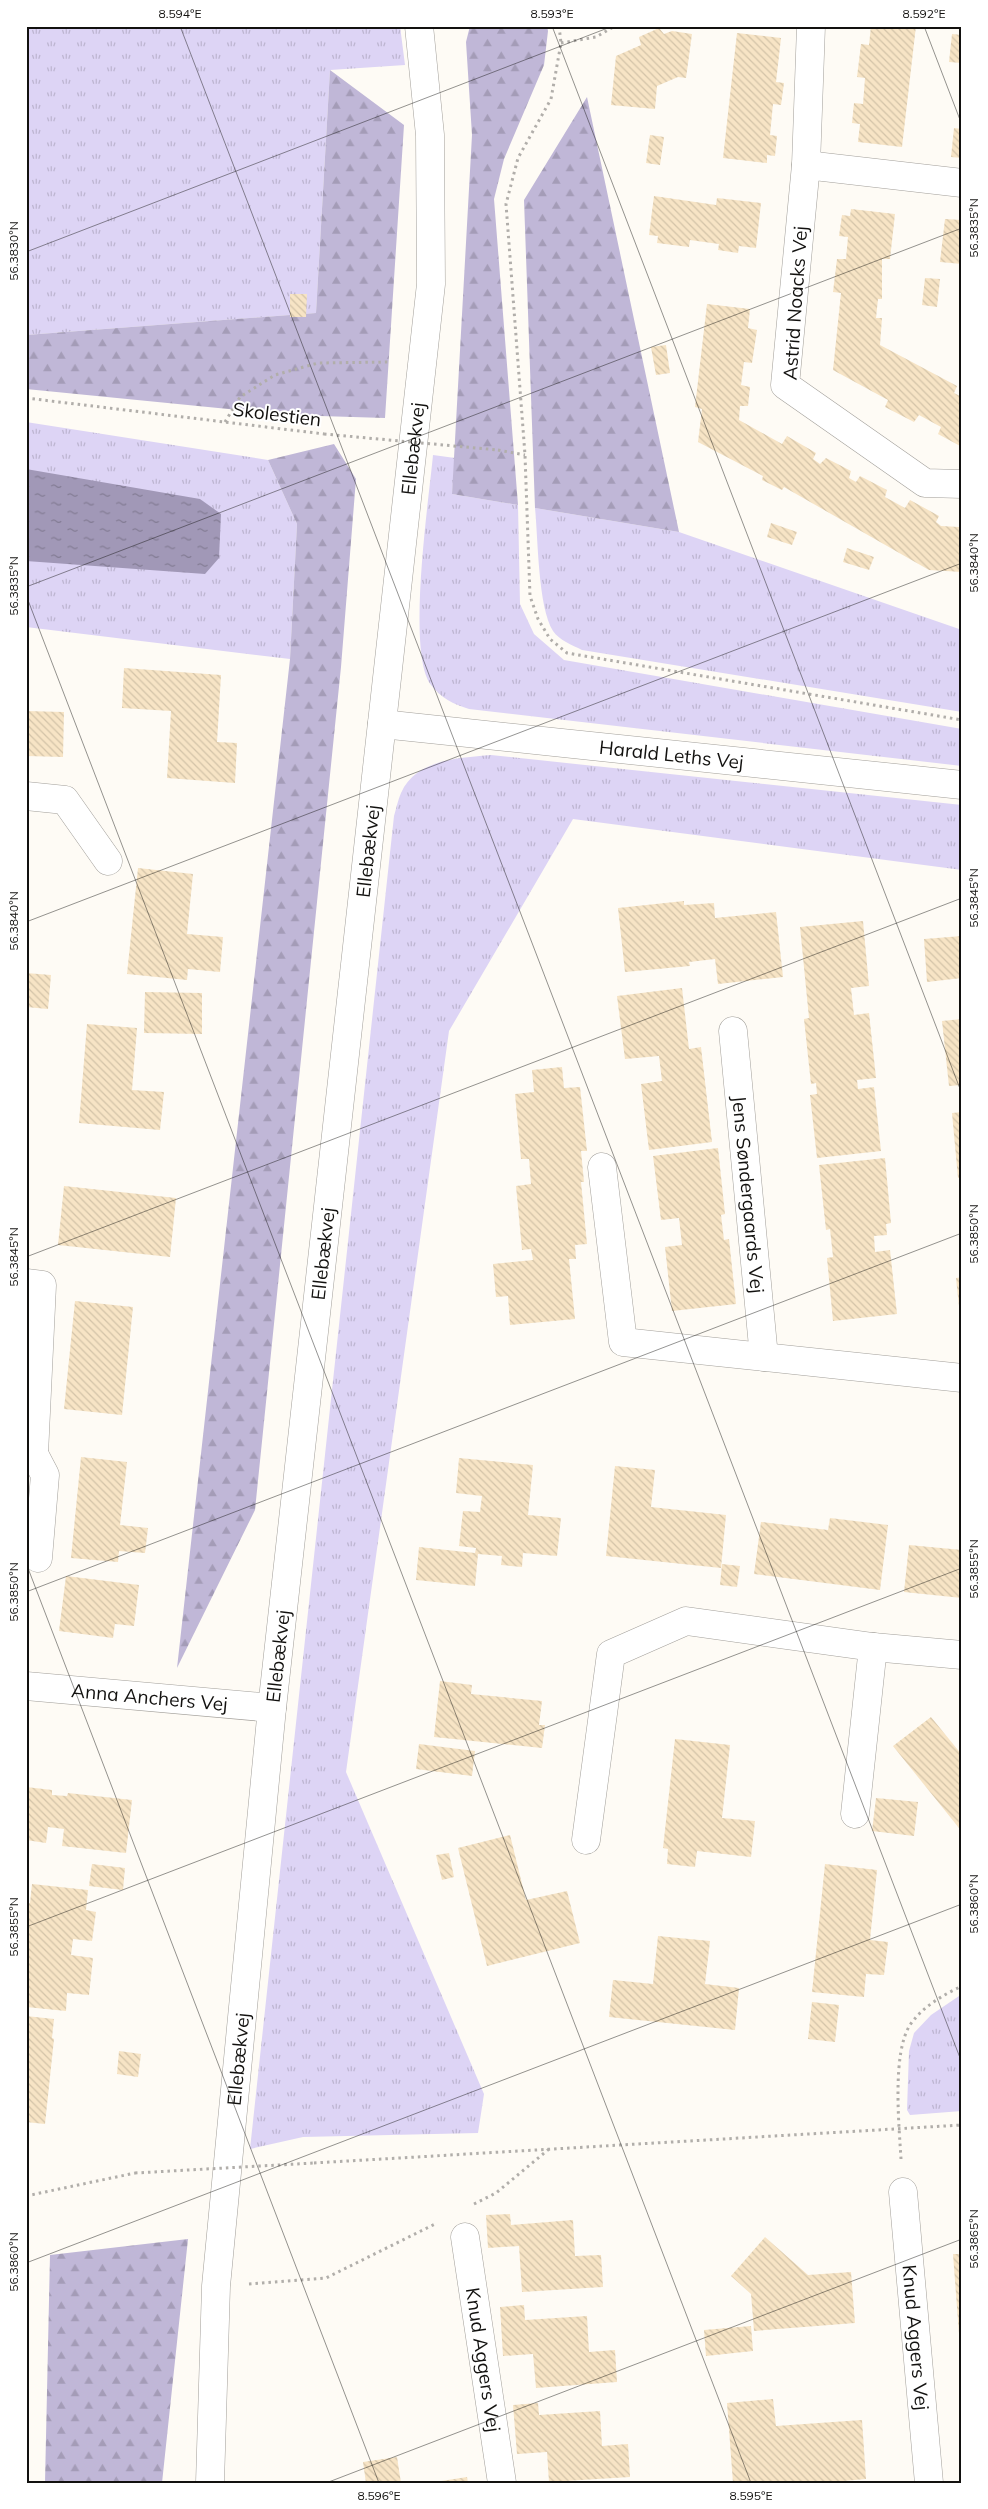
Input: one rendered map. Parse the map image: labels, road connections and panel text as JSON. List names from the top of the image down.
{
  "streets": {
    "street": [
      "Astrid Noacks Vej",
      "Ellebækvej",
      "Harald Leths Vej",
      "Jens Søndergaards Vej",
      "Anna Anchers Vej",
      "Knud Aggers Vej"
    ],
    "path": ["Skolestien"]
  },
  "crossings": [
    ["Ellebækvej", "Harald Leths Vej"],
    ["Ellebækvej", "Anna Anchers Vej"]
  ],
  "coordinates": [
    "8.594°E",
    "8.593°E",
    "8.592°E",
    "56.3835°N",
    "56.3830°N",
    "56.3840°N",
    "56.3845°N",
    "56.3850°N",
    "56.3855°N",
    "56.3860°N",
    "56.3865°N",
    "8.596°E",
    "8.595°E"
  ]
}
